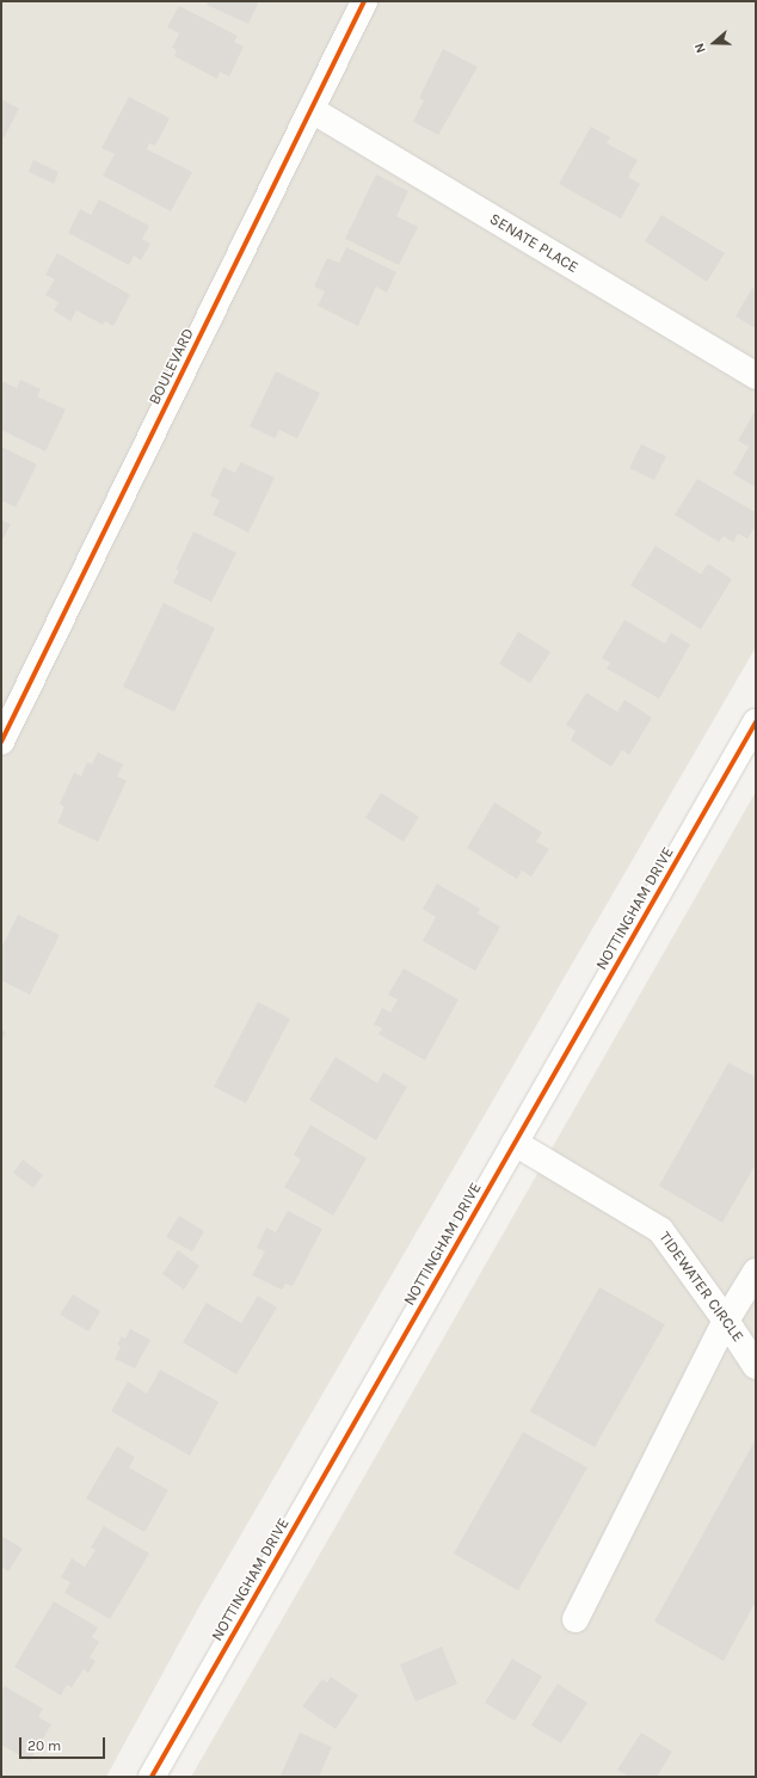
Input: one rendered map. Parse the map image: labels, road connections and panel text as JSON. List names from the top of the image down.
{
  "streets": {
    "street": [
      "SENATE PLACE",
      "BOULEVARD",
      "NOTTINGHAM DRIVE",
      "TIDEWATER CIRCLE"
    ]
  },
  "crossings": [
    ["SENATE PLACE", "BOULEVARD"],
    ["NOTTINGHAM DRIVE", "TIDEWATER CIRCLE"]
  ],
  "scale_bar": "20 m",
  "north": "left"
}
